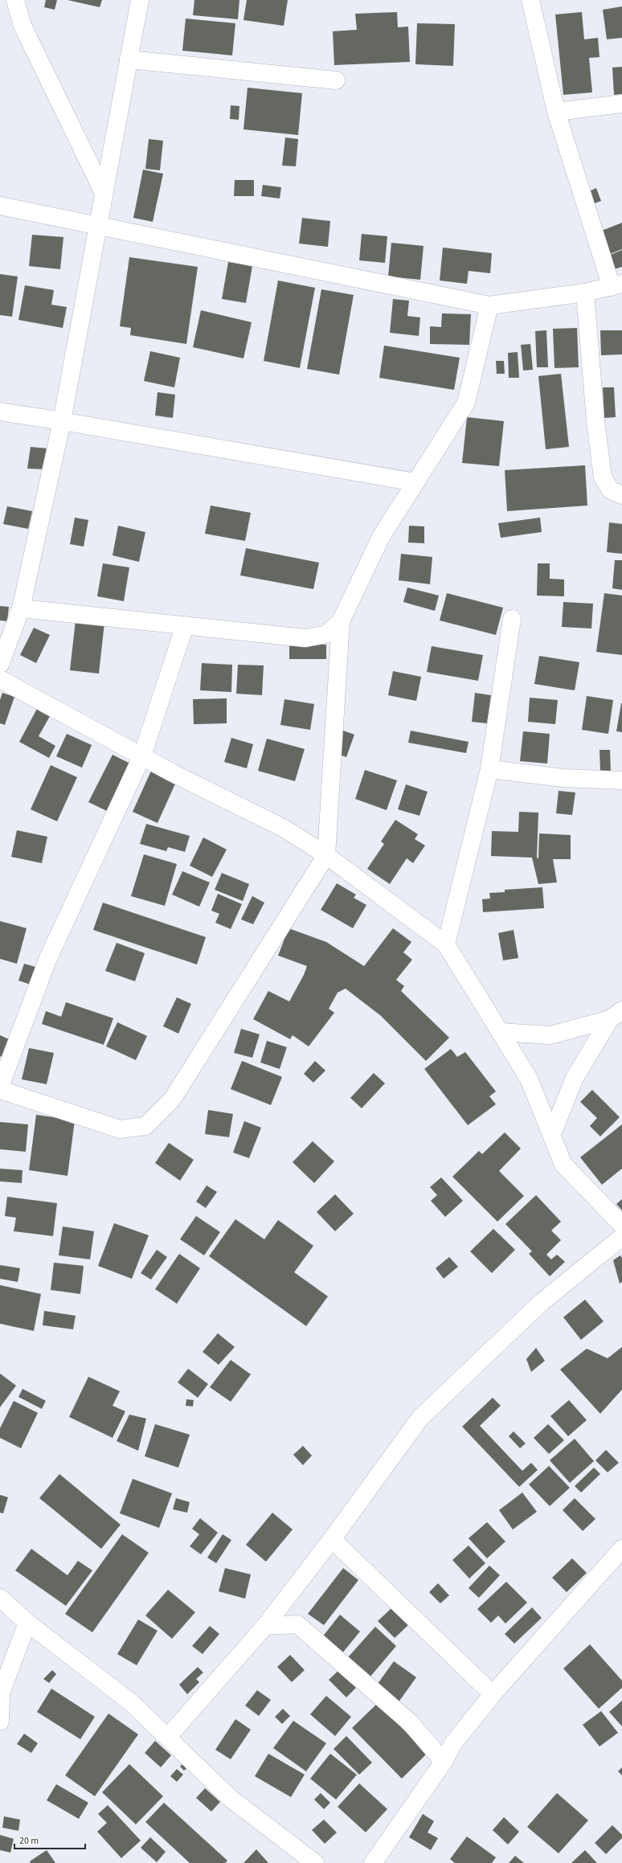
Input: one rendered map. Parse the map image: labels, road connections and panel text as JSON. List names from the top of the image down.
{
  "scale_bar": "20 m"
}
